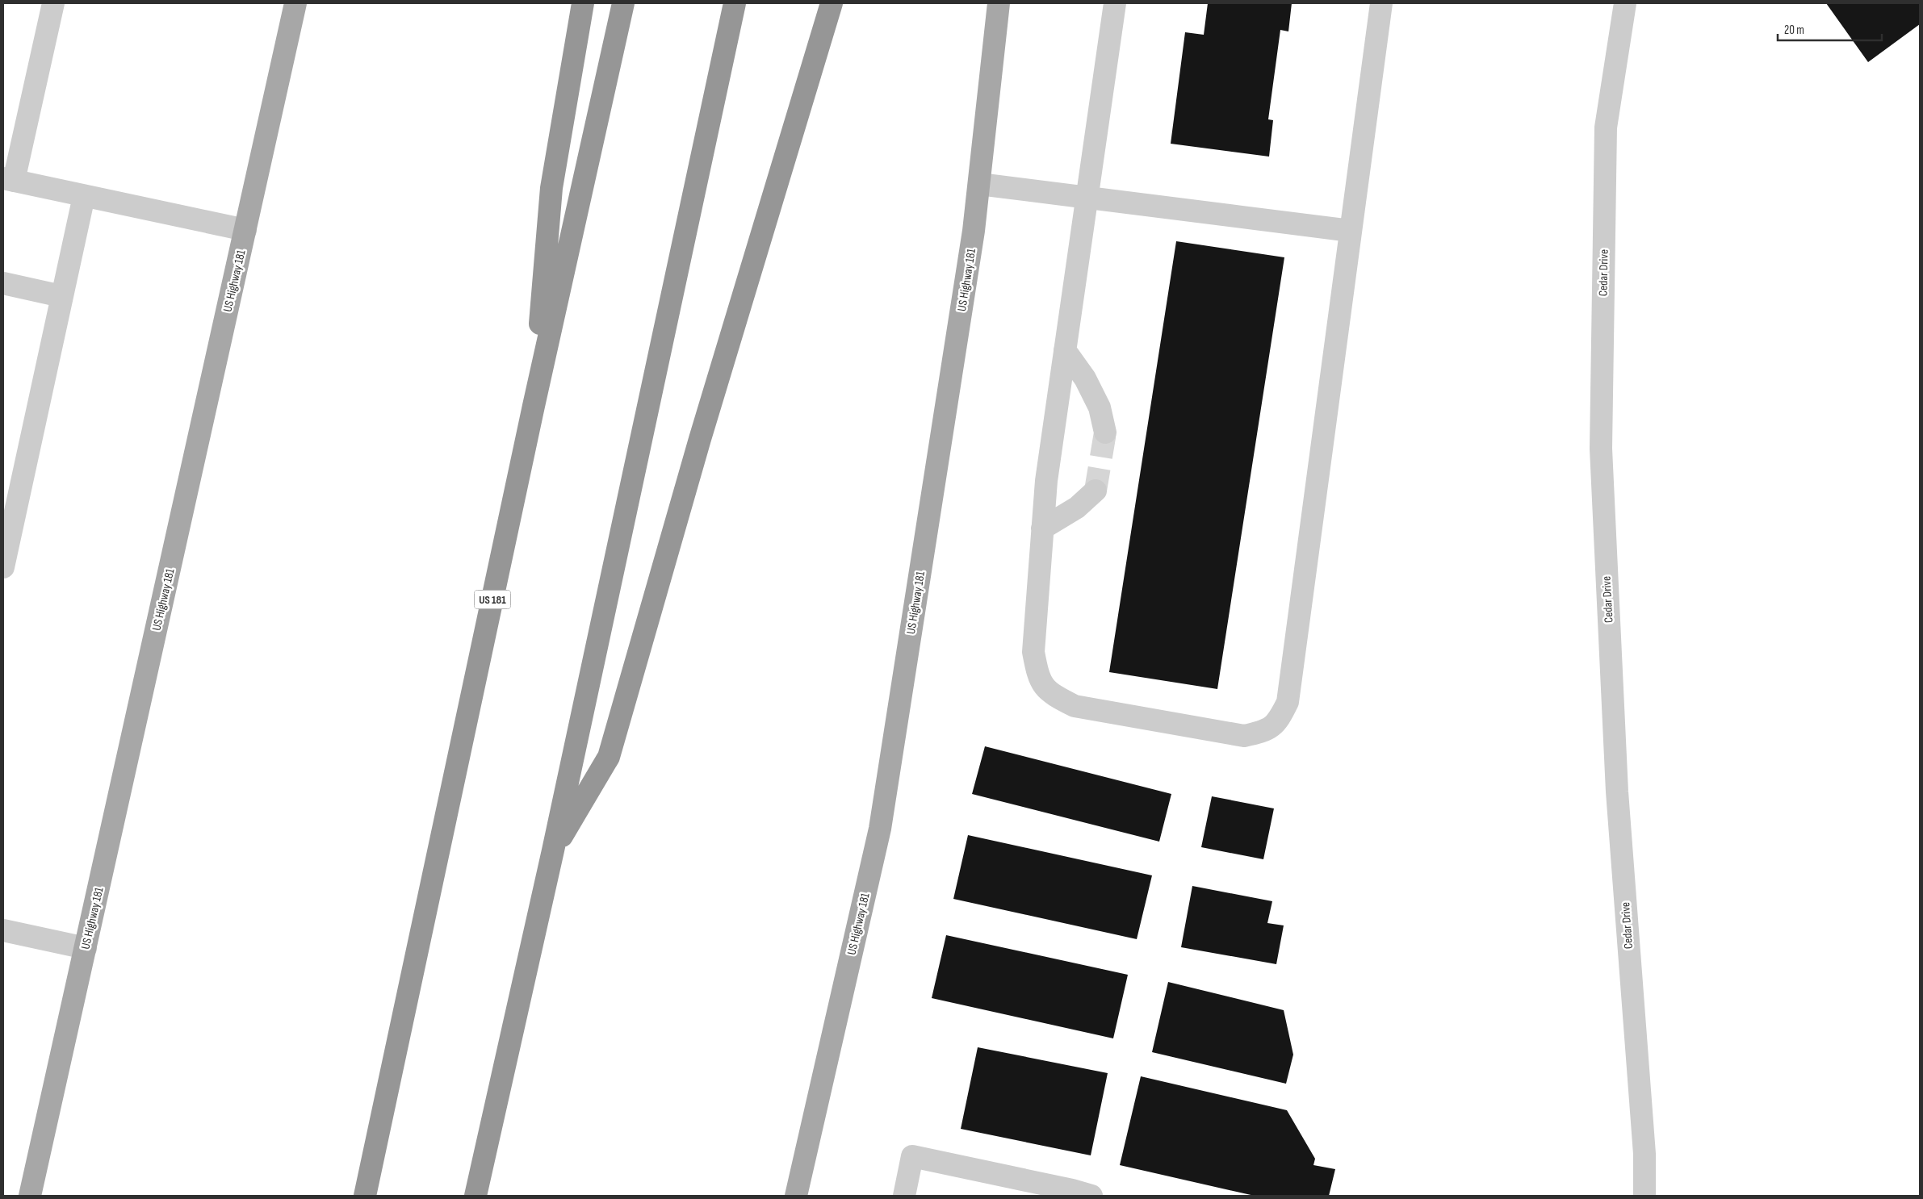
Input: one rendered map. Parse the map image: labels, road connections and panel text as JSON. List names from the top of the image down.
{
  "streets": {
    "highway": ["US 181"],
    "main road": ["US Highway 181"],
    "street": ["Cedar Drive"]
  },
  "scale_bar": "20 m"
}
